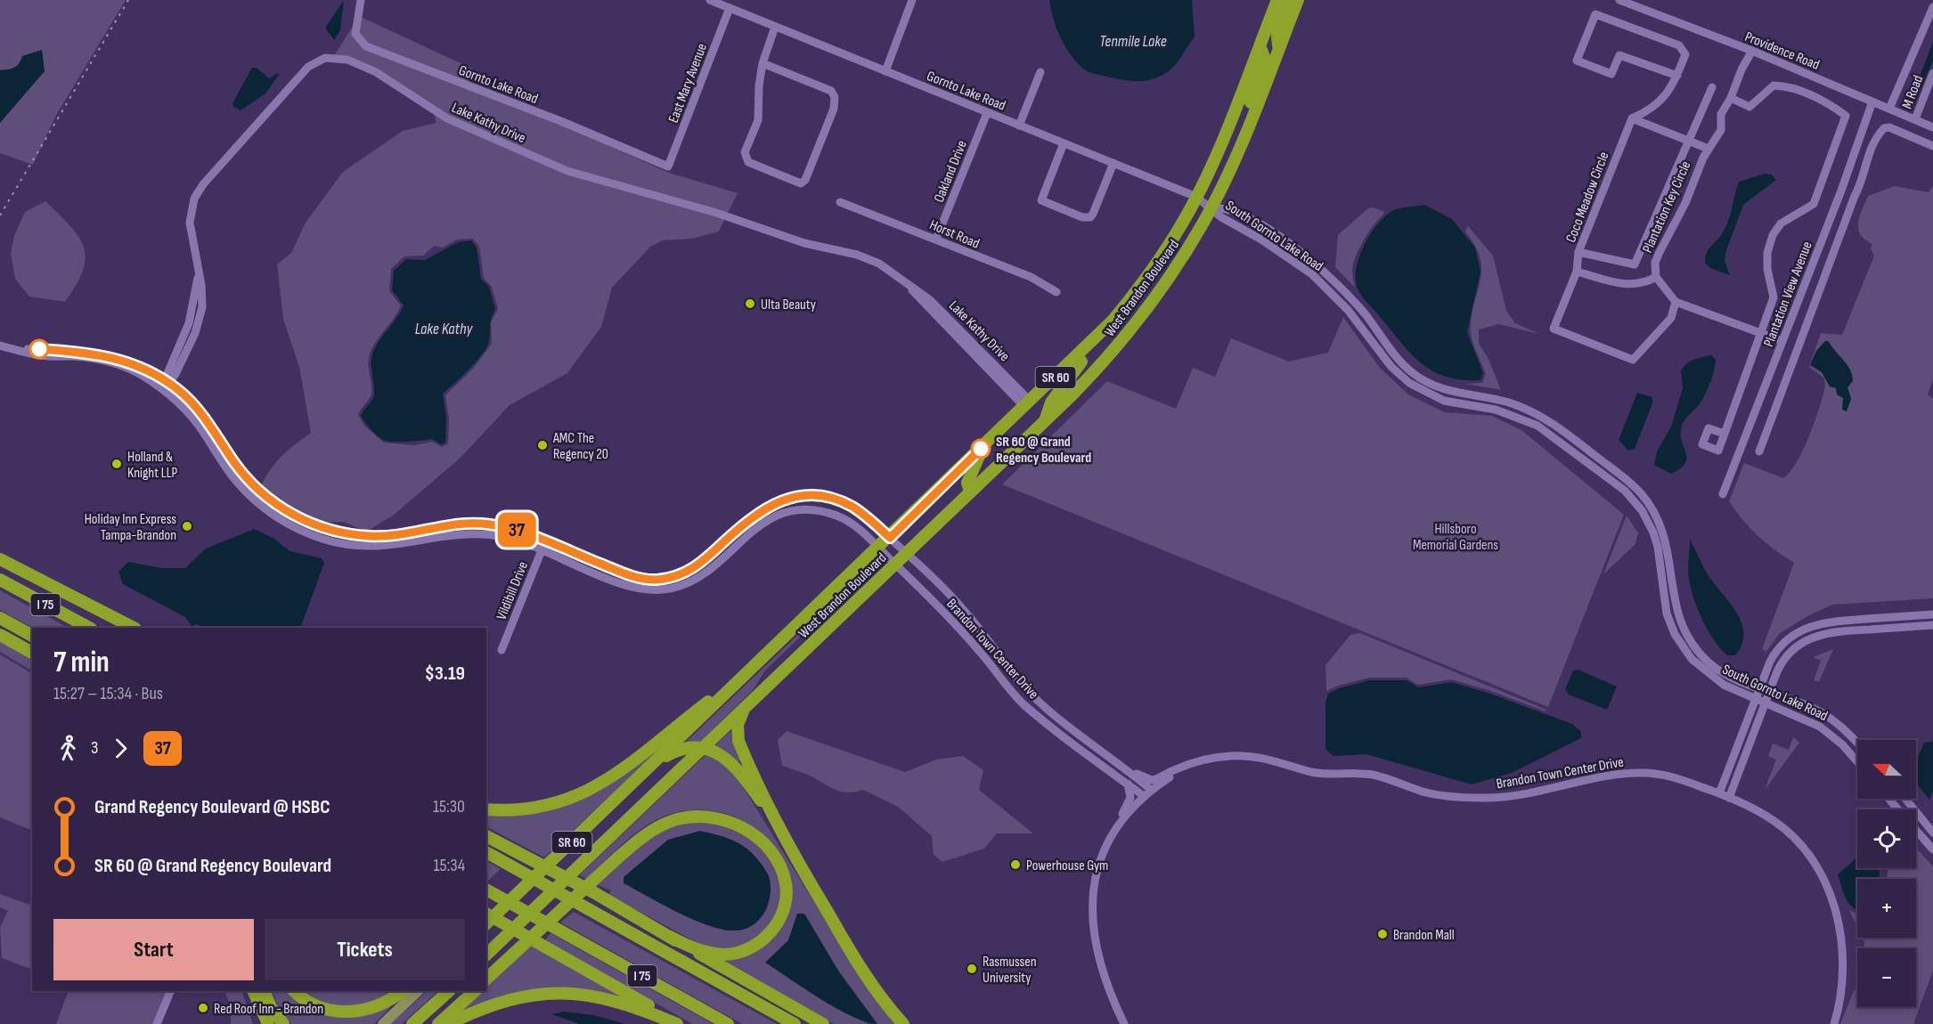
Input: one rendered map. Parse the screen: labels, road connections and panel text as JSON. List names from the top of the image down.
{
  "streets": {
    "highway": ["West Brandon Boulevard", "SR 60", "I 75"],
    "street": [
      "Providence Road",
      "East Mary Avenue",
      "Gornto Lake Road",
      "M Road",
      "Lake Kathy Drive",
      "Oakland Drive",
      "Coco Meadow Circle",
      "Plantation Key Circle",
      "Horst Road",
      "South Gornto Lake Road",
      "Plantation View Avenue",
      "Vildibill Drive",
      "Brandon Town Center Drive"
    ]
  },
  "crossings": [
    ["Providence Road", "M Road"],
    ["Providence Road", "Plantation Key Circle"],
    ["Providence Road", "Plantation View Avenue"],
    ["East Mary Avenue", "Gornto Lake Road"],
    ["Gornto Lake Road", "Oakland Drive"],
    ["Gornto Lake Road", "South Gornto Lake Road"],
    ["Gornto Lake Road", "West Brandon Boulevard"],
    ["Lake Kathy Drive", "West Brandon Boulevard"],
    ["Lake Kathy Drive", "Brandon Town Center Drive"],
    ["Oakland Drive", "Horst Road"],
    ["South Gornto Lake Road", "West Brandon Boulevard"],
    ["West Brandon Boulevard", "Brandon Town Center Drive"],
    ["Vildibill Drive", "Brandon Town Center Drive"]
  ],
  "water": ["Tenmile Lake", "Lake Kathy"],
  "parks": ["Hillsboro Memorial Gardens"],
  "places": [
    "Ulta Beauty",
    "AMC The Regency 20",
    "SR 60 @ Grand Regency Boulevard",
    "Holland & Knight LLP",
    "Holiday Inn Express Tampa-Brandon",
    "Powerhouse Gym",
    "Brandon Mall",
    "Rasmussen University",
    "Red Roof Inn - Brandon"
  ],
  "lines": ["bus line 37"],
  "north": "left",
  "page": {
    "on_map": "37",
    "heading": ["7 min", "15:27 – 15:34 · Bus", "$3.19"],
    "legs": ["3", "37"],
    "map_buttons": ["+", "−"],
    "list": [
      {
        "name": "Grand Regency Boulevard @ HSBC",
        "value": "15:30"
      },
      {
        "name": "SR 60 @ Grand Regency Boulevard",
        "value": "15:34"
      }
    ],
    "buttons": ["Start", "Tickets"]
  }
}
